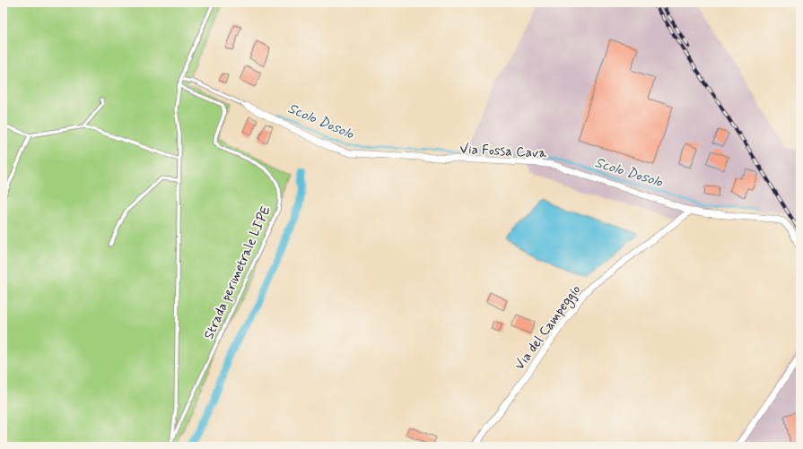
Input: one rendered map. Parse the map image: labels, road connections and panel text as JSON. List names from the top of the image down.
{
  "streets": {
    "street": ["Via Fossa Cava", "Via del Campeggio"],
    "lane": ["Strada perimetrale LIPE"]
  },
  "crossings": [
    ["Via Fossa Cava", "Via del Campeggio"]
  ],
  "water": ["Scolo Dosolo"]
}
